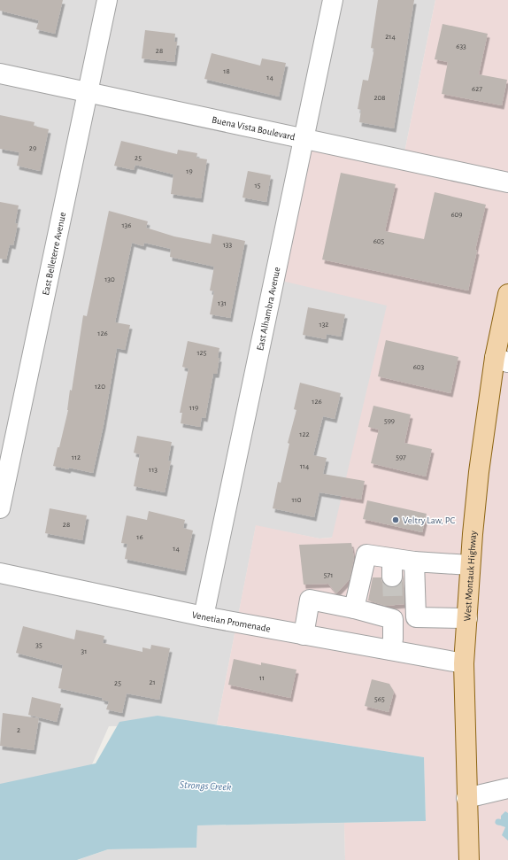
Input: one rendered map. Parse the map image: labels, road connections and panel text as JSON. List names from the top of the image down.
{
  "streets": {
    "main road": ["West Montauk Highway"],
    "street": [
      "Buena Vista Boulevard",
      "East Belleterre Avenue",
      "East Alhambra Avenue",
      "Venetian Promenade"
    ]
  },
  "crossings": [
    ["Buena Vista Boulevard", "East Belleterre Avenue"],
    ["Buena Vista Boulevard", "East Alhambra Avenue"],
    ["East Alhambra Avenue", "Venetian Promenade"],
    ["West Montauk Highway", "Venetian Promenade"]
  ],
  "water": ["Strongs Creek"],
  "places": ["Veltry Law, PC"],
  "house_numbers": [
    "214",
    "633",
    "28",
    "18",
    "14",
    "627",
    "208",
    "29",
    "25",
    "19",
    "15",
    "609",
    "136",
    "605",
    "133",
    "130",
    "131",
    "132",
    "126",
    "125",
    "603",
    "120",
    "126",
    "119",
    "599",
    "122",
    "112",
    "597",
    "114",
    "113",
    "110",
    "28",
    "16",
    "14",
    "571",
    "35",
    "31",
    "11",
    "21",
    "25",
    "565",
    "2"
  ]
}
